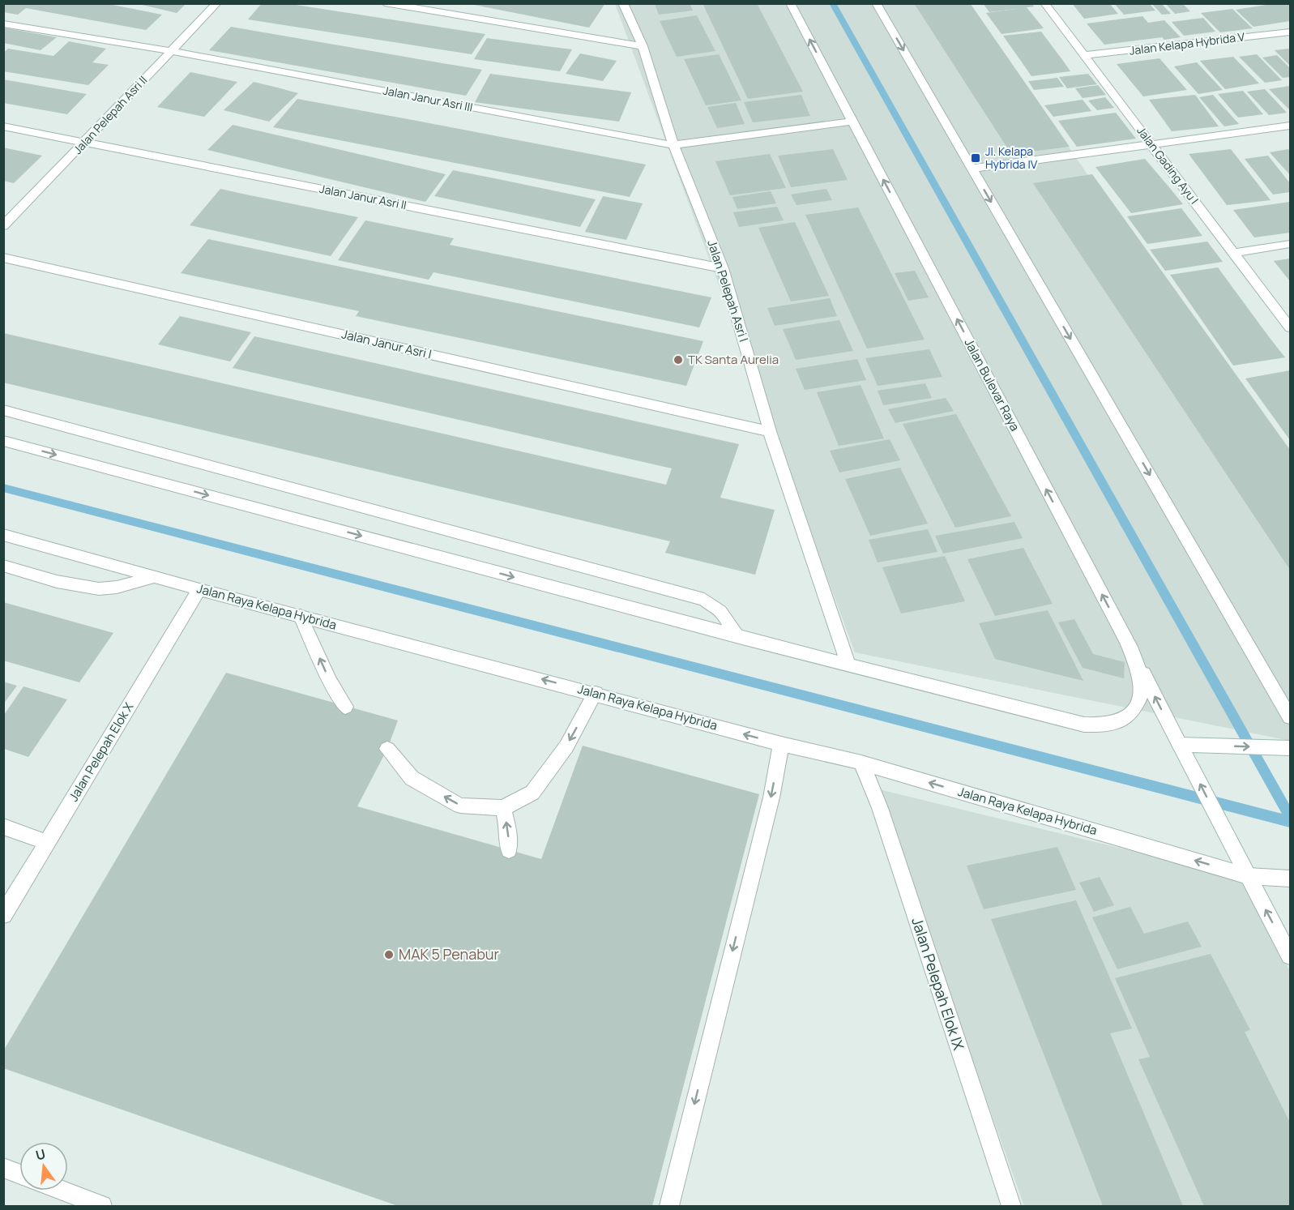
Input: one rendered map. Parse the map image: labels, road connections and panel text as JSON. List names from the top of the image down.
{
  "streets": {
    "street": [
      "Jalan Kelapa Hybrida V",
      "Jalan Janur Asri III",
      "Jalan Pelepah Asri II",
      "Jalan Gading Ayu I",
      "Jalan Janur Asri II",
      "Jalan Pelepah Asri I",
      "Jalan Janur Asri I",
      "Jalan Bulevar Raya",
      "Jalan Raya Kelapa Hybrida",
      "Jalan Pelepah Elok X",
      "Jalan Pelepah Elok IX"
    ]
  },
  "crossings": [
    ["Jalan Kelapa Hybrida V", "Jalan Gading Ayu I"],
    ["Jalan Janur Asri III", "Jalan Pelepah Asri II"],
    ["Jalan Janur Asri III", "Jalan Pelepah Asri I"],
    ["Jalan Janur Asri III", "Jalan Bulevar Raya"],
    ["Jalan Pelepah Asri II", "Jalan Janur Asri II"],
    ["Jalan Janur Asri II", "Jalan Pelepah Asri I"],
    ["Jalan Pelepah Asri I", "Jalan Janur Asri I"],
    ["Jalan Bulevar Raya", "Jalan Raya Kelapa Hybrida"],
    ["Jalan Raya Kelapa Hybrida", "Jalan Pelepah Elok X"],
    ["Jalan Raya Kelapa Hybrida", "Jalan Pelepah Elok IX"]
  ],
  "places": {
    "transit": ["Jl. Kelapa Hybrida IV"],
    "other": ["TK Santa Aurelia", "MAK 5 Penabur"]
  },
  "north": "top"
}
